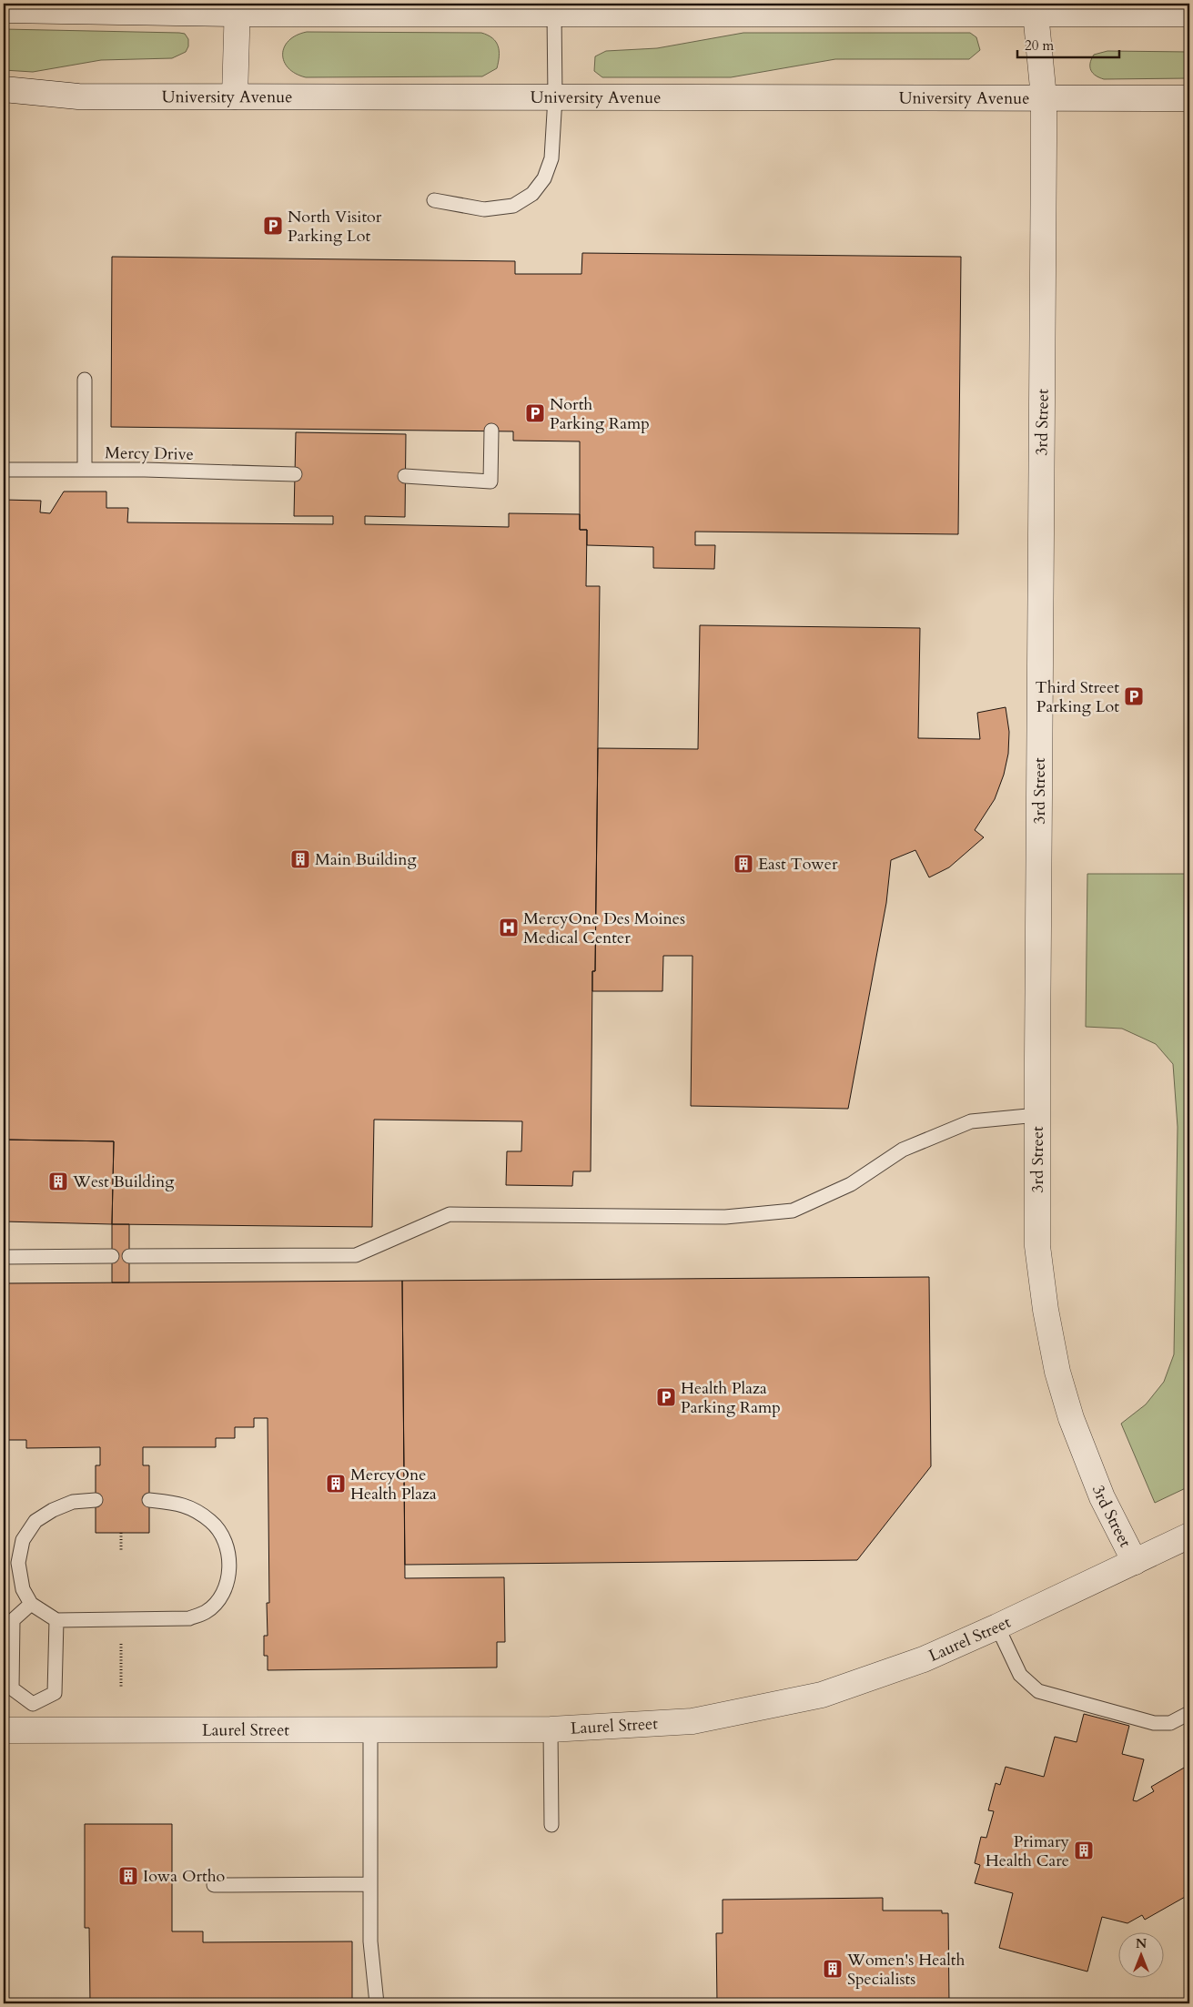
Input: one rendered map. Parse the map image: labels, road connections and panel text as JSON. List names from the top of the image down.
{
  "streets": {
    "street": ["University Avenue", "3rd Street", "Laurel Street"],
    "lane": ["Mercy Drive"]
  },
  "crossings": [
    ["University Avenue", "3rd Street"],
    ["3rd Street", "Laurel Street"]
  ],
  "places": {
    "parking": [
      "North Visitor Parking Lot",
      "North Parking Ramp",
      "Third Street Parking Lot",
      "Health Plaza Parking Ramp"
    ],
    "building": [
      "Main Building",
      "East Tower",
      "West Building",
      "MercyOne Health Plaza",
      "Primary Health Care",
      "Iowa Ortho",
      "Women's Health Specialists"
    ],
    "hospital": ["MercyOne Des Moines Medical Center"]
  },
  "scale_bar": "20 m",
  "north": "top"
}
